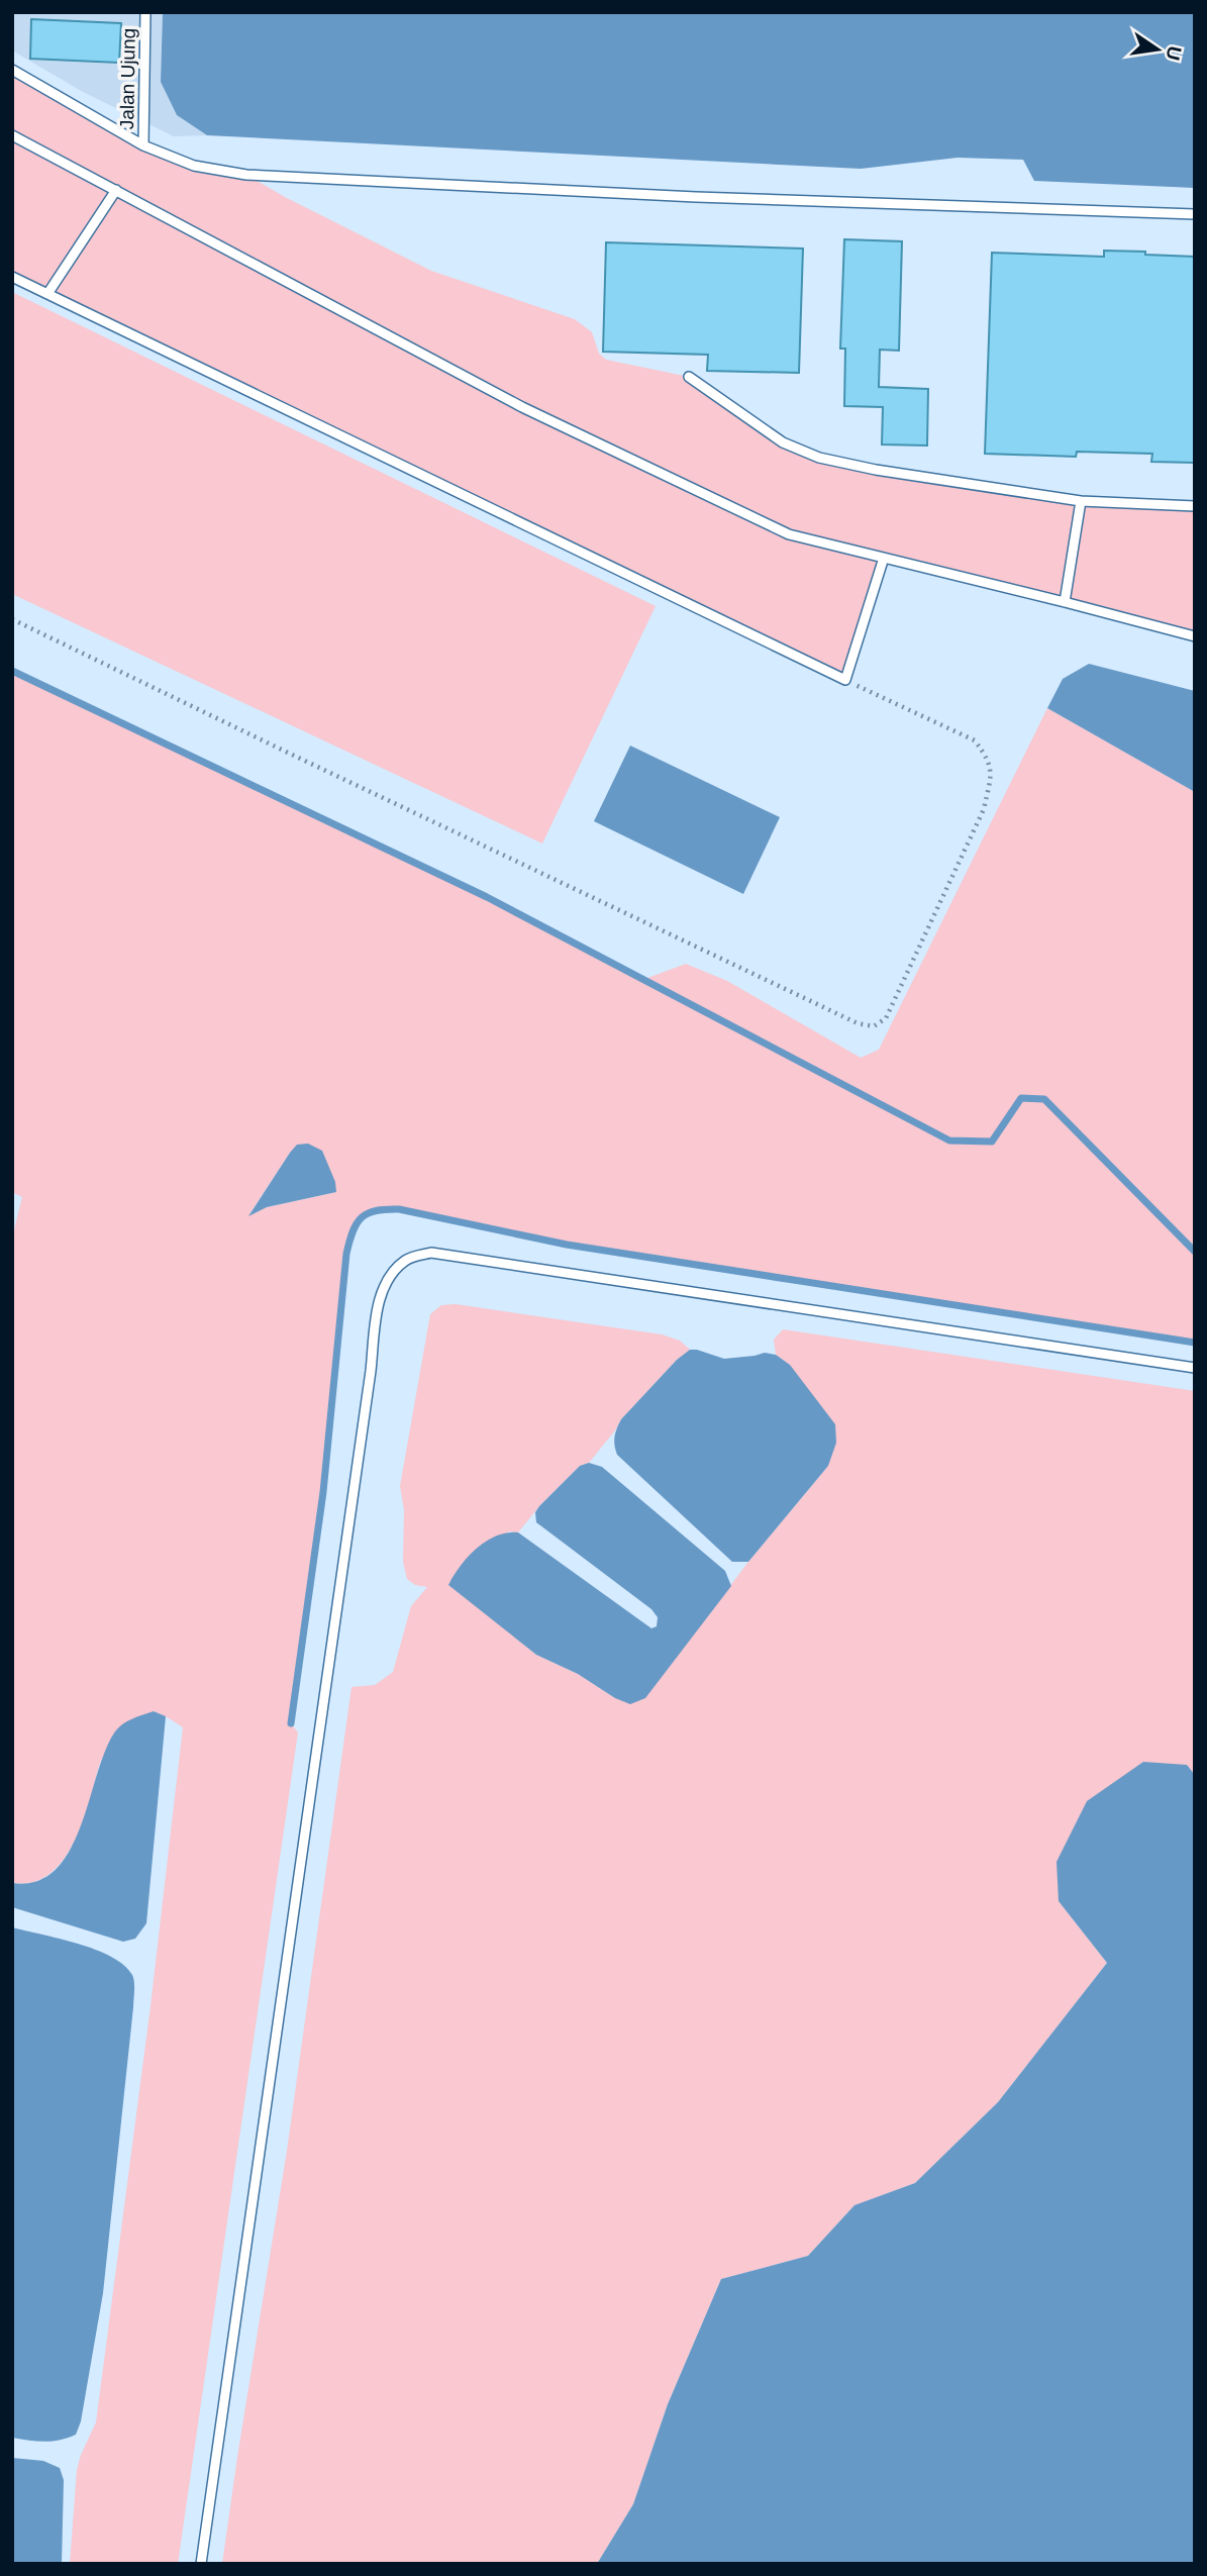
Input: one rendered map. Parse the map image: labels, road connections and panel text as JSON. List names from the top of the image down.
{
  "streets": {
    "lane": ["Jalan Ujung"]
  },
  "north": "right"
}
